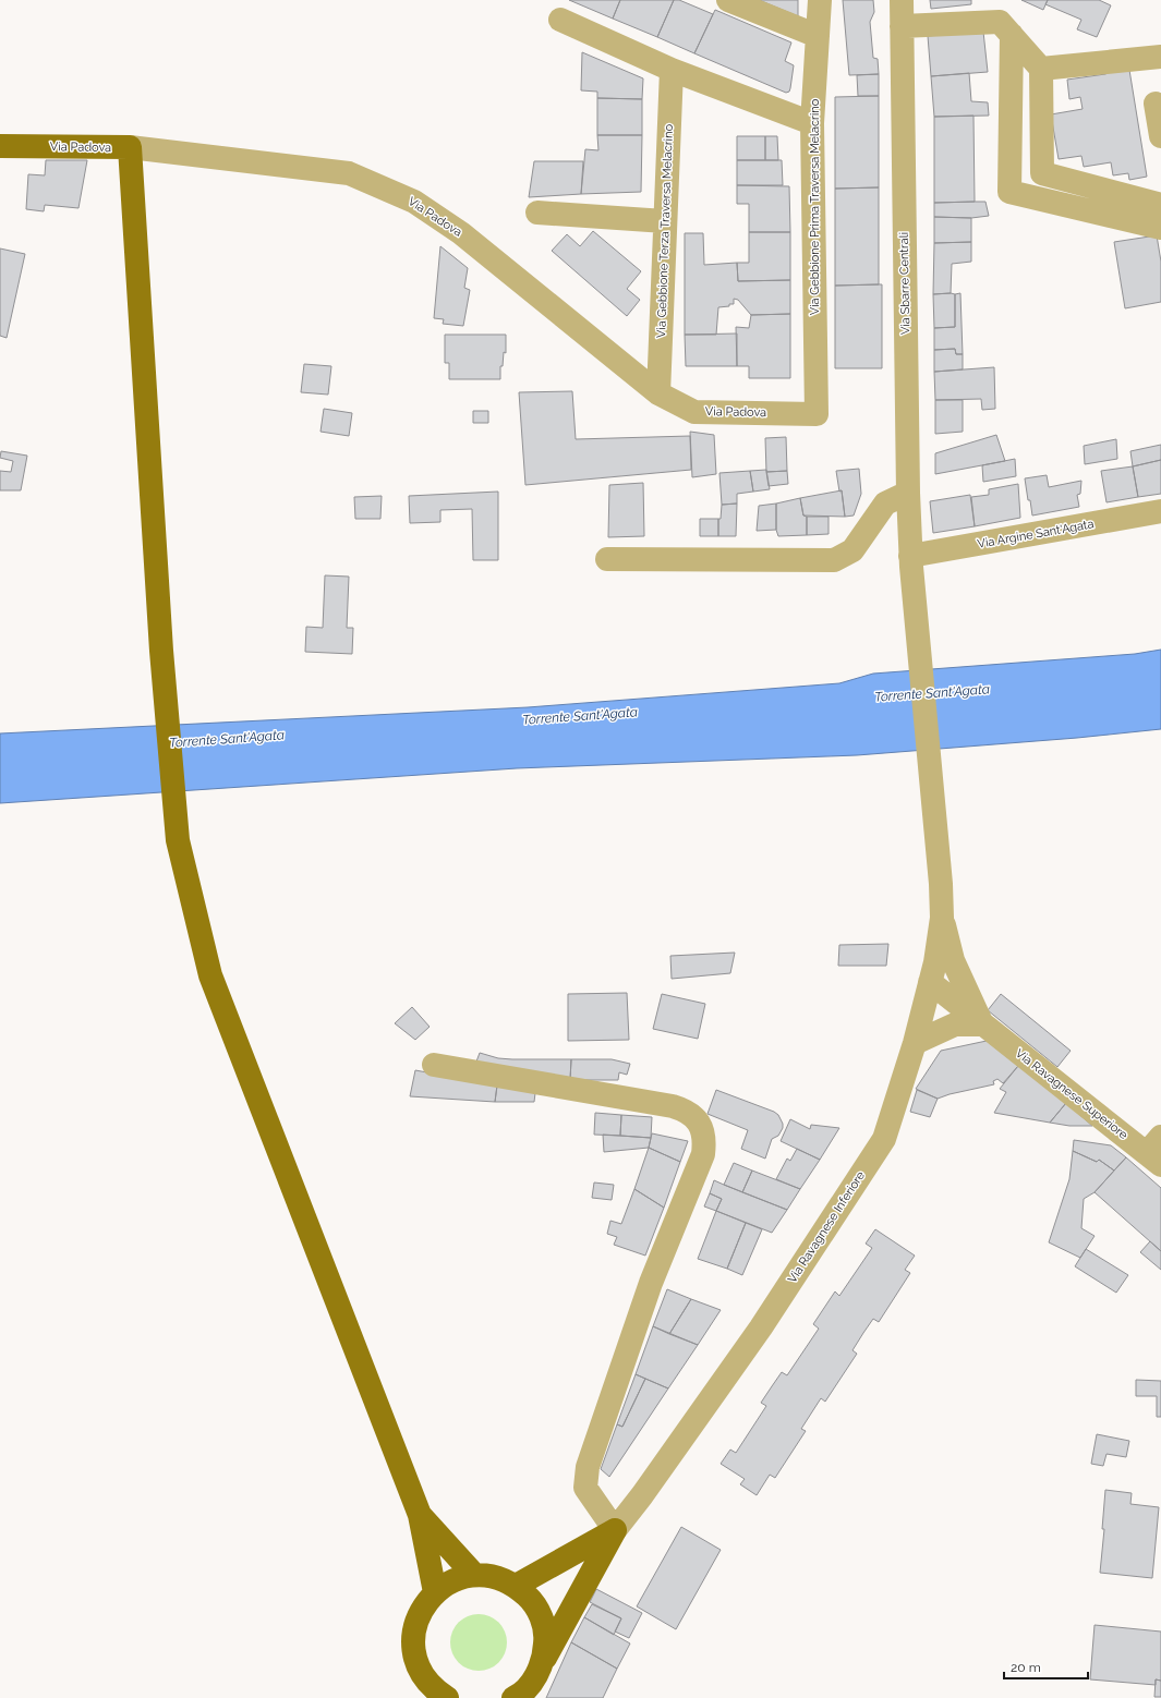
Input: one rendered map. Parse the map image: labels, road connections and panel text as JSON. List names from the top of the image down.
{
  "streets": {
    "main road": ["Via Padova"],
    "street": [
      "Via Gebbione Prima Traversa Melacrino",
      "Via Gebbione Terza Traversa Melacrino",
      "Via Sbarre Centrali",
      "Via Argine Sant'Agata",
      "Via Ravagnese Superiore",
      "Via Ravagnese Inferiore"
    ]
  },
  "crossings": [
    ["Via Padova", "Via Gebbione Prima Traversa Melacrino"],
    ["Via Padova", "Via Gebbione Terza Traversa Melacrino"],
    ["Via Sbarre Centrali", "Via Argine Sant'Agata"],
    ["Via Sbarre Centrali", "Via Ravagnese Inferiore"],
    ["Via Ravagnese Superiore", "Via Ravagnese Inferiore"]
  ],
  "water": ["Torrente Sant'Agata"],
  "scale_bar": "20 m"
}
